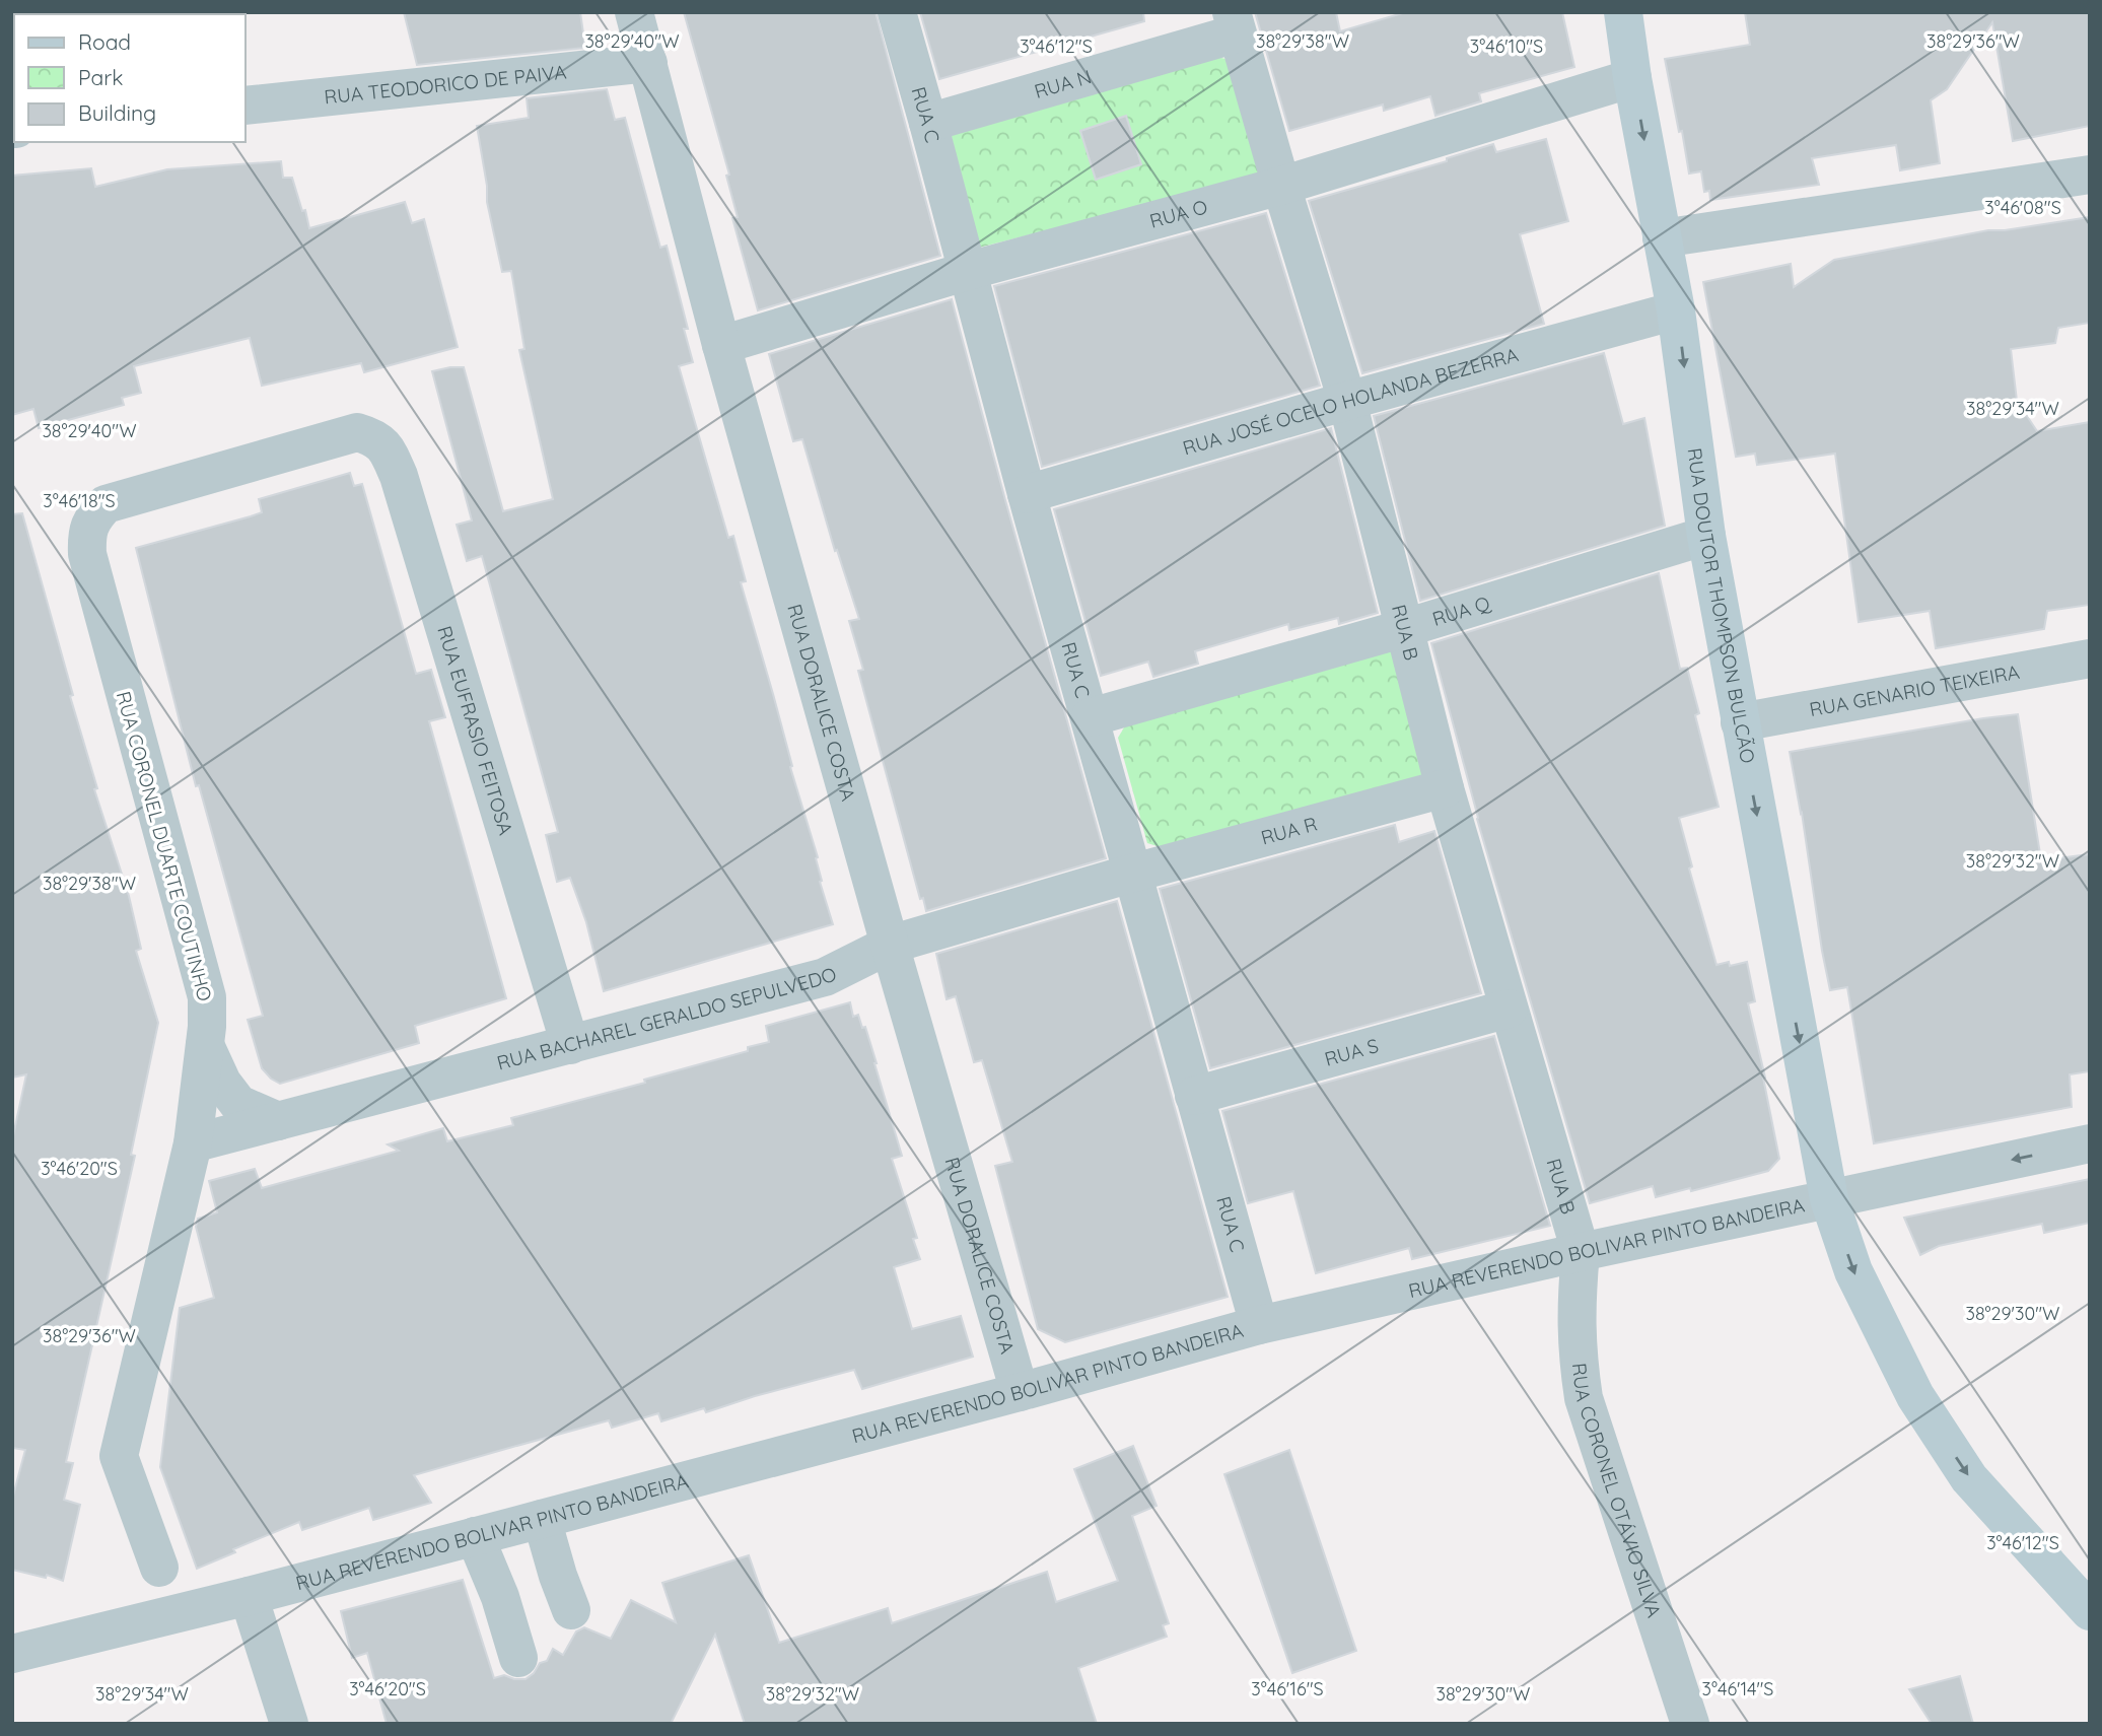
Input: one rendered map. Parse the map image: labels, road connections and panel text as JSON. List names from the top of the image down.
{
  "streets": {
    "main road": ["RUA DOUTOR THOMPSON BULCÃO"],
    "street": [
      "RUA TEODORICO DE PAIVA",
      "RUA N",
      "RUA C",
      "RUA O",
      "RUA JOSÉ OCELO HOLANDA BEZERRA",
      "RUA Q",
      "RUA B",
      "RUA GENARIO TEIXEIRA",
      "RUA DORALICE COSTA",
      "RUA EUFRASIO FEITOSA",
      "RUA R",
      "RUA CORONEL DUARTE COUTINHO",
      "RUA BACHAREL GERALDO SEPULVEDO",
      "RUA S",
      "RUA REVERENDO BOLIVAR PINTO BANDEIRA",
      "RUA CORONEL OTÁVIO SILVA"
    ]
  },
  "crossings": [
    ["RUA TEODORICO DE PAIVA", "RUA DORALICE COSTA"],
    ["RUA N", "RUA C"],
    ["RUA N", "RUA B"],
    ["RUA C", "RUA O"],
    ["RUA C", "RUA JOSÉ OCELO HOLANDA BEZERRA"],
    ["RUA C", "RUA Q"],
    ["RUA C", "RUA R"],
    ["RUA C", "RUA BACHAREL GERALDO SEPULVEDO"],
    ["RUA C", "RUA S"],
    ["RUA C", "RUA REVERENDO BOLIVAR PINTO BANDEIRA"],
    ["RUA O", "RUA DOUTOR THOMPSON BULCÃO"],
    ["RUA O", "RUA B"],
    ["RUA O", "RUA DORALICE COSTA"],
    ["RUA JOSÉ OCELO HOLANDA BEZERRA", "RUA DOUTOR THOMPSON BULCÃO"],
    ["RUA JOSÉ OCELO HOLANDA BEZERRA", "RUA B"],
    ["RUA DOUTOR THOMPSON BULCÃO", "RUA Q"],
    ["RUA DOUTOR THOMPSON BULCÃO", "RUA GENARIO TEIXEIRA"],
    ["RUA DOUTOR THOMPSON BULCÃO", "RUA REVERENDO BOLIVAR PINTO BANDEIRA"],
    ["RUA Q", "RUA B"],
    ["RUA B", "RUA R"],
    ["RUA B", "RUA S"],
    ["RUA B", "RUA REVERENDO BOLIVAR PINTO BANDEIRA"],
    ["RUA B", "RUA CORONEL OTÁVIO SILVA"],
    ["RUA DORALICE COSTA", "RUA BACHAREL GERALDO SEPULVEDO"],
    ["RUA DORALICE COSTA", "RUA REVERENDO BOLIVAR PINTO BANDEIRA"],
    ["RUA EUFRASIO FEITOSA", "RUA CORONEL DUARTE COUTINHO"],
    ["RUA EUFRASIO FEITOSA", "RUA BACHAREL GERALDO SEPULVEDO"],
    ["RUA R", "RUA BACHAREL GERALDO SEPULVEDO"],
    ["RUA CORONEL DUARTE COUTINHO", "RUA BACHAREL GERALDO SEPULVEDO"],
    ["RUA REVERENDO BOLIVAR PINTO BANDEIRA", "RUA CORONEL OTÁVIO SILVA"]
  ],
  "one_way": ["RUA DOUTOR THOMPSON BULCÃO"],
  "legend": ["Road", "Park", "Building"],
  "coordinates": [
    "38°29'40\"W",
    "38°29'38\"W",
    "38°29'36\"W",
    "3°46'12\"S",
    "3°46'10\"S",
    "3°46'08\"S",
    "38°29'34\"W",
    "3°46'18\"S",
    "38°29'32\"W",
    "3°46'20\"S",
    "38°29'30\"W",
    "3°46'16\"S",
    "3°46'14\"S"
  ]
}
